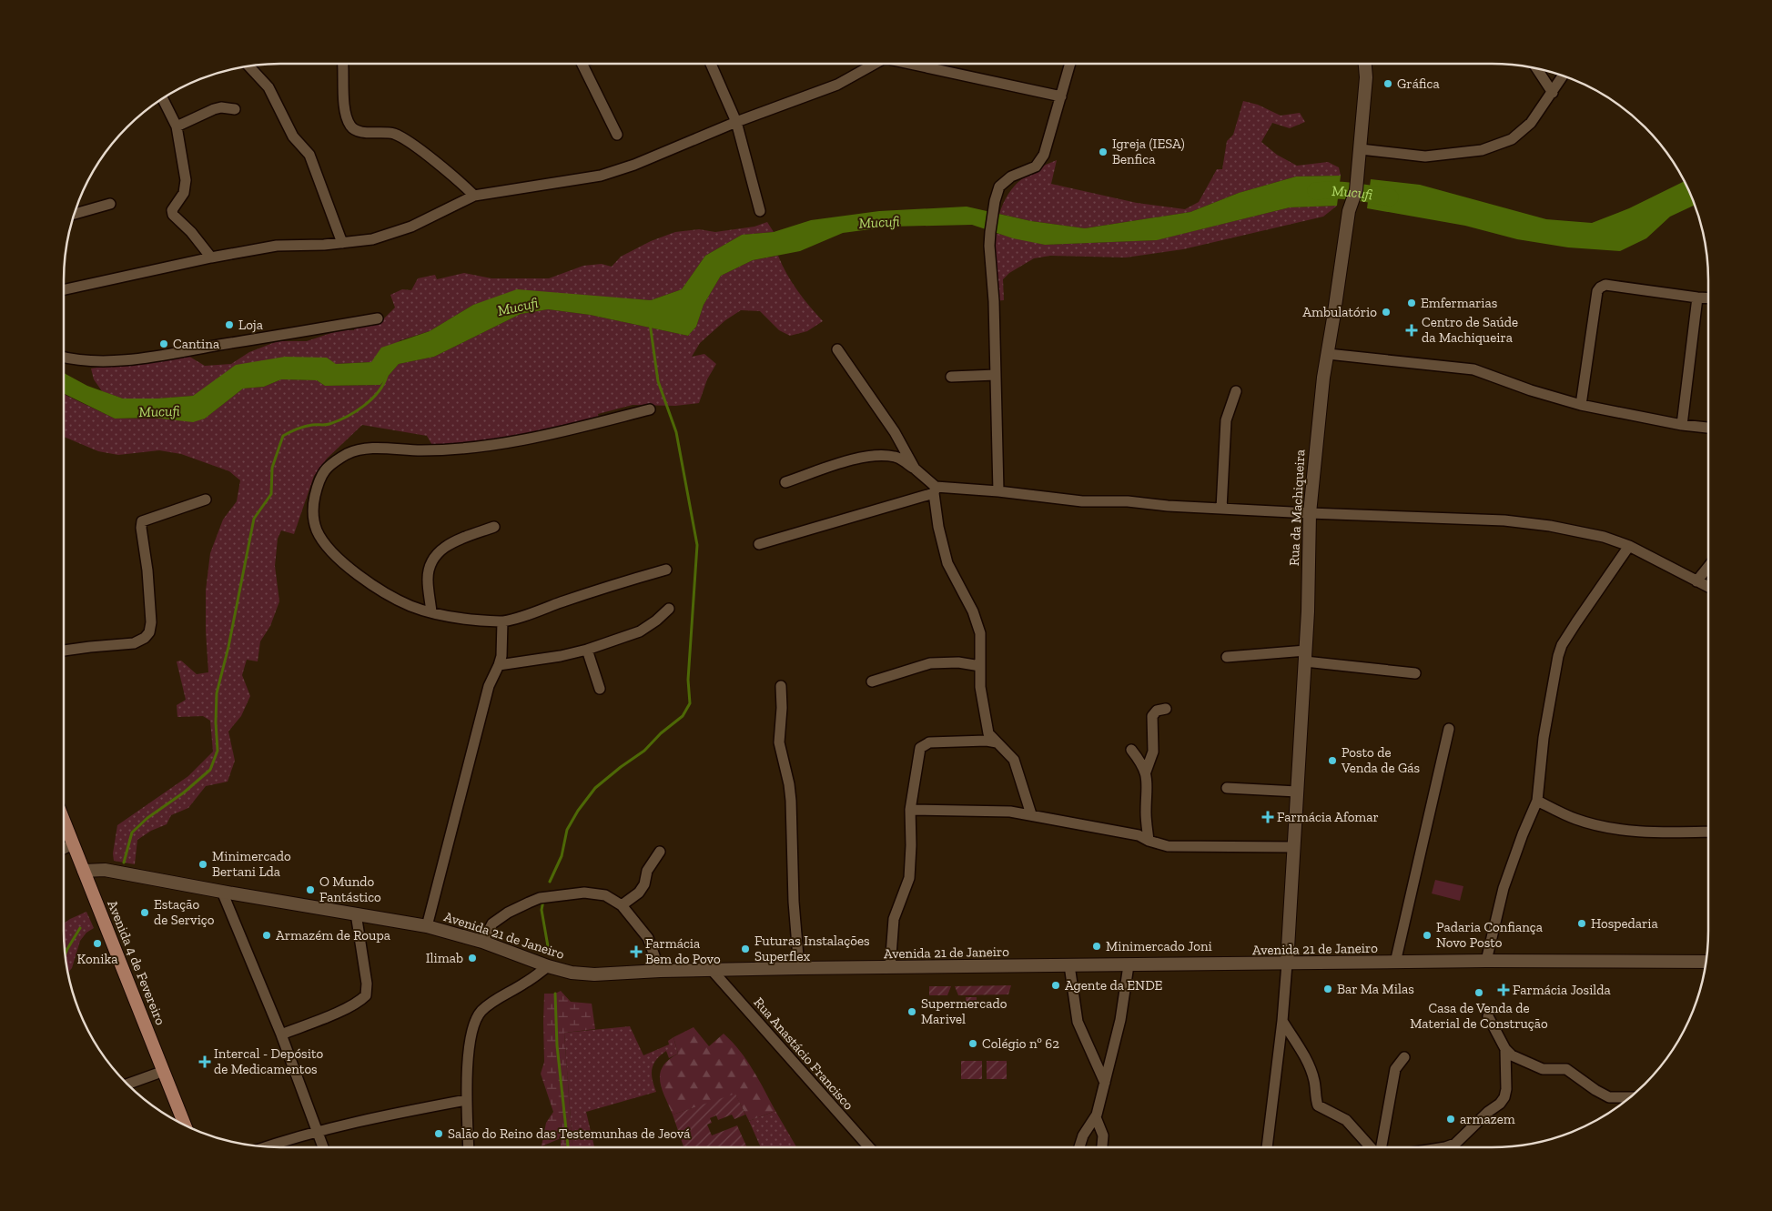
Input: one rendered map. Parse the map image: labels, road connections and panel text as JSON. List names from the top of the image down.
{
  "streets": {
    "main road": ["Rua da Machiqueira", "Avenida 21 de Janeiro", "Avenida 4 de Fevereiro"],
    "street": ["Rua Anastácio Francisco"]
  },
  "crossings": [
    ["Rua da Machiqueira", "Avenida 21 de Janeiro"],
    ["Avenida 21 de Janeiro", "Avenida 4 de Fevereiro"],
    ["Avenida 21 de Janeiro", "Rua Anastácio Francisco"]
  ],
  "water": ["Mucufi"],
  "places": {
    "other": [
      "Gráfica",
      "Igreja (IESA) Benfica",
      "Emfermarias",
      "Ambulatório",
      "Loja",
      "Cantina",
      "Posto de Venda de Gás",
      "Minimercado Bertani Lda",
      "O Mundo Fantástico",
      "Estação de Serviço",
      "Hospedaria",
      "Armazém de Roupa",
      "Padaria Confiança Novo Posto",
      "Konika",
      "Minimercado Joni",
      "Futuras Instalações Superflex",
      "Ilimab",
      "Agente da ENDE",
      "Bar Ma Milas",
      "Casa de Venda de Material de Construção",
      "Supermercado Marivel",
      "Colégio nº 62",
      "armazem",
      "Salão do Reino das Testemunhas de Jeová"
    ],
    "health": [
      "Centro de Saúde da Machiqueira",
      "Farmácia Afomar",
      "Farmácia Bem do Povo",
      "Farmácia Josilda",
      "Intercal - Depósito de Medicamentos"
    ]
  }
}
